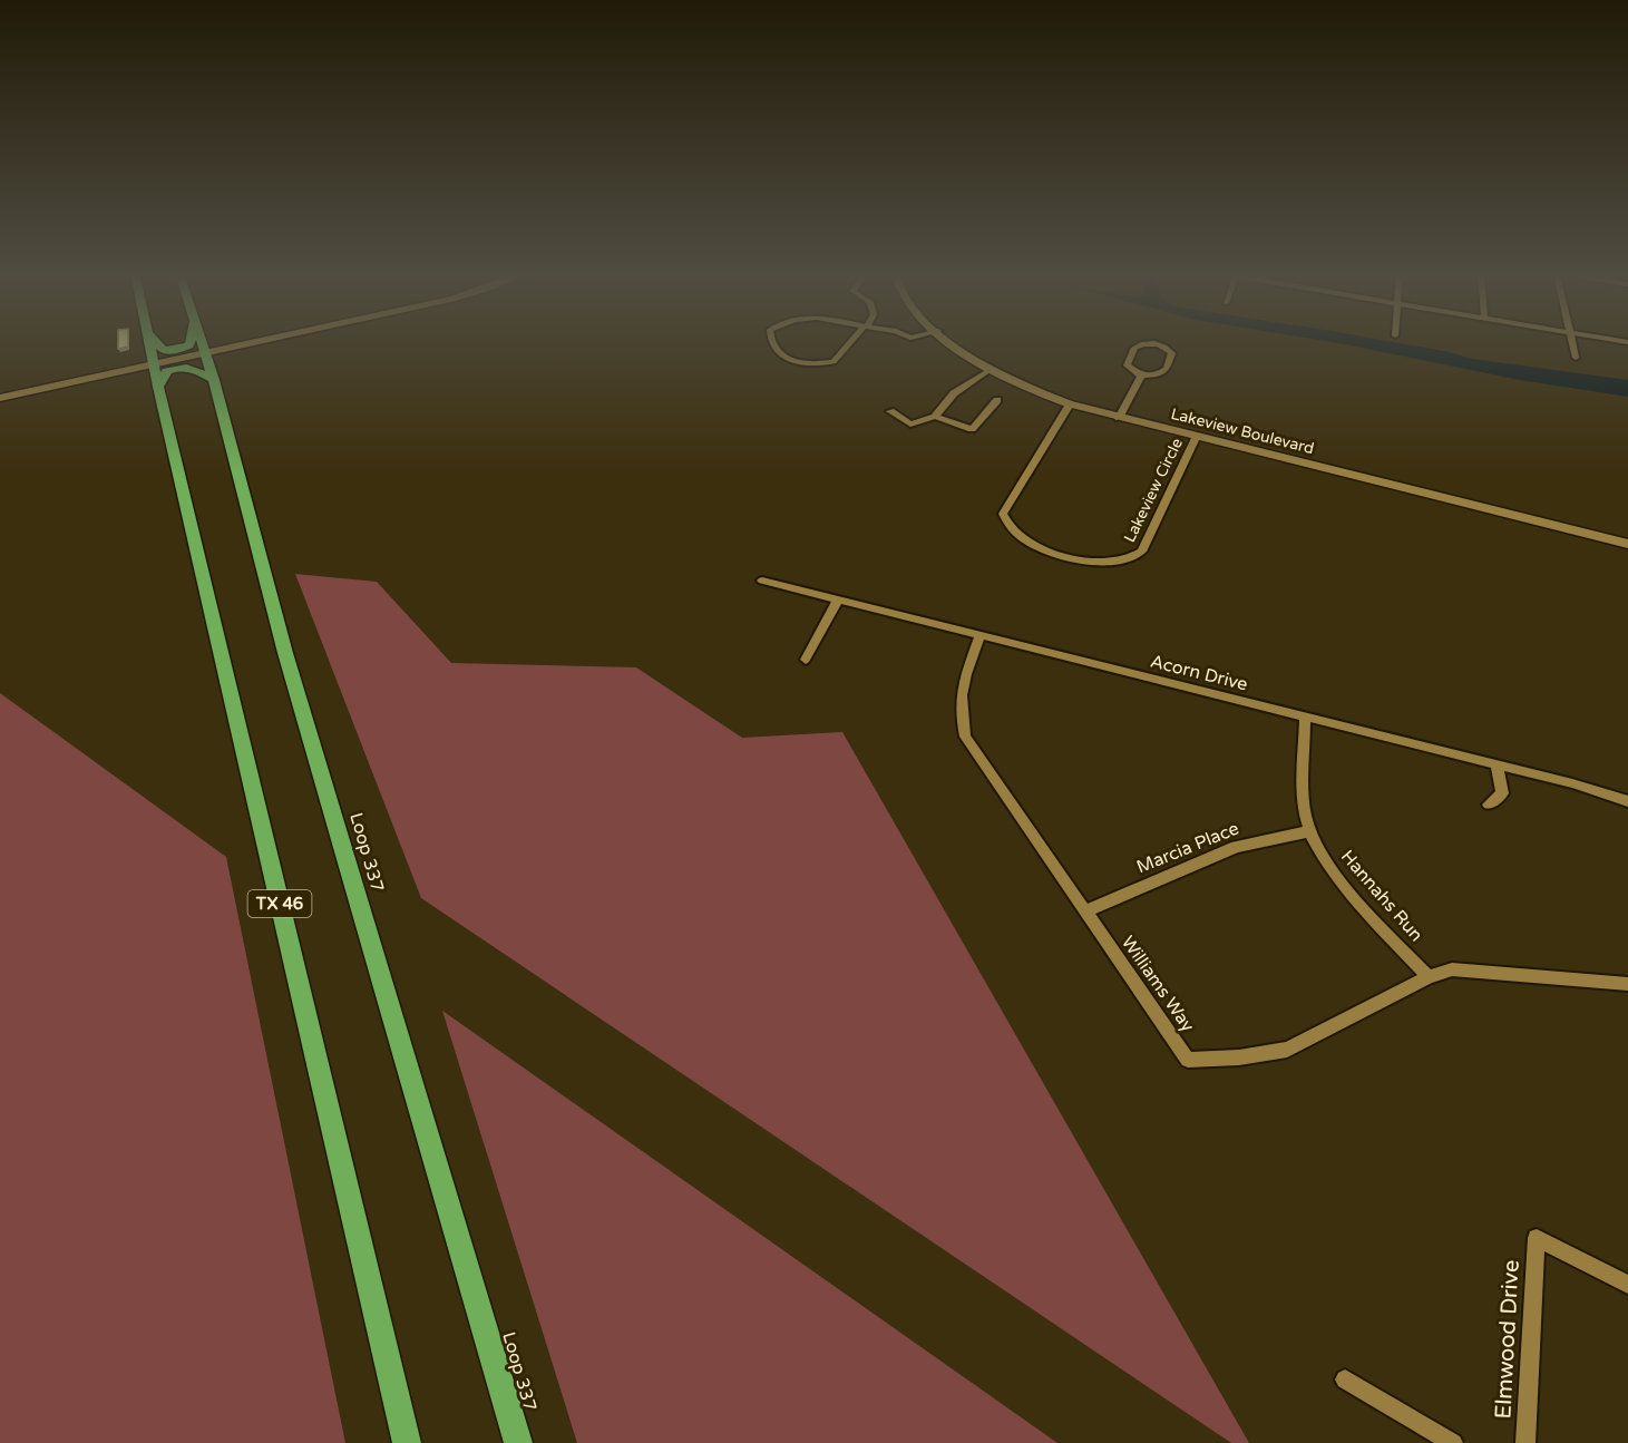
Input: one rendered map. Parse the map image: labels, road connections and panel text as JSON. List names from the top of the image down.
{
  "streets": {
    "main road": ["Loop 337", "TX 46"],
    "street": [
      "Lakeview Boulevard",
      "Lakeview Circle",
      "Acorn Drive",
      "Marcia Place",
      "Hannahs Run",
      "Williams Way",
      "Elmwood Drive"
    ]
  },
  "crossings": [
    ["Lakeview Boulevard", "Lakeview Circle"],
    ["Acorn Drive", "Hannahs Run"],
    ["Acorn Drive", "Williams Way"],
    ["Marcia Place", "Hannahs Run"],
    ["Marcia Place", "Williams Way"],
    ["Hannahs Run", "Williams Way"]
  ]
}
